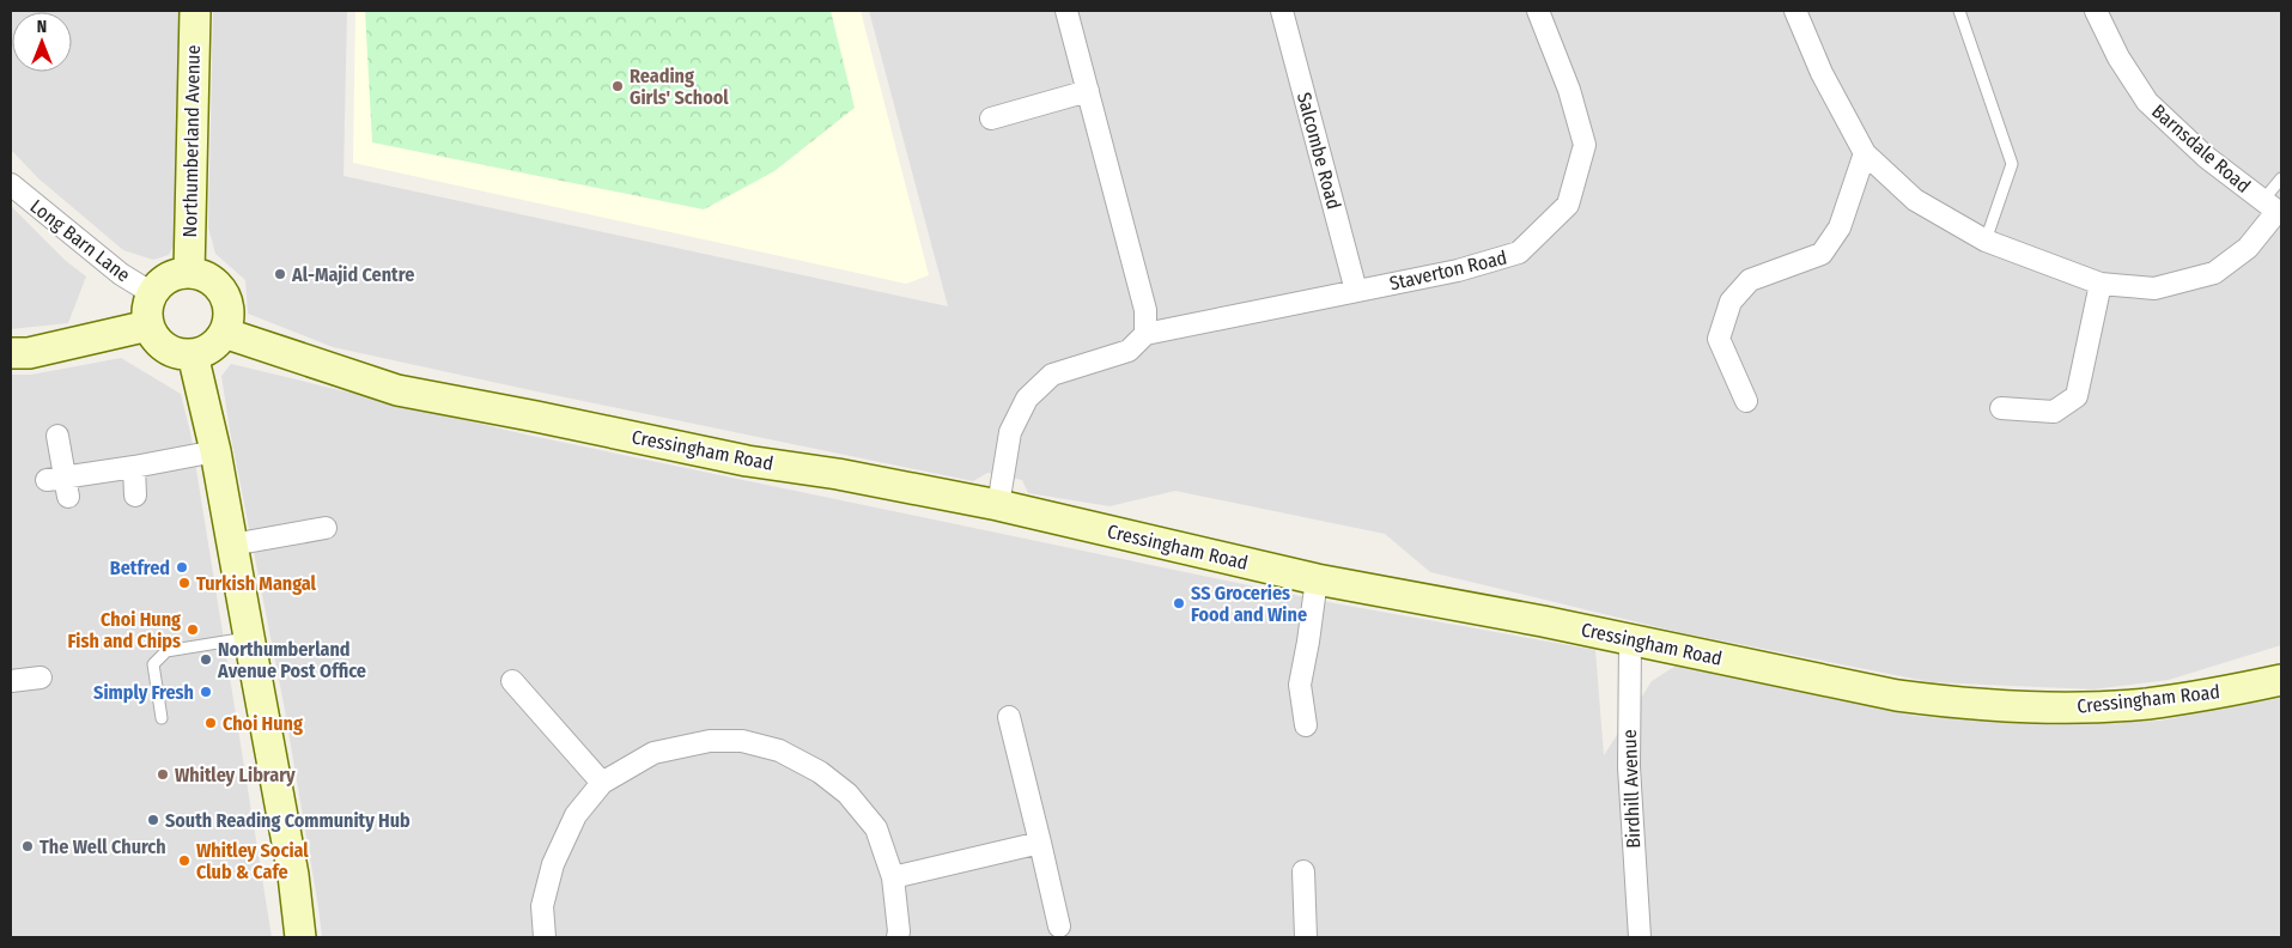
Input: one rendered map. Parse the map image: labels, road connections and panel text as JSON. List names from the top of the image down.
{
  "streets": {
    "street": [
      "Northumberland Avenue",
      "Barnsdale Road",
      "Salcombe Road",
      "Long Barn Lane",
      "Staverton Road",
      "Cressingham Road",
      "Birdhill Avenue"
    ]
  },
  "crossings": [
    ["Northumberland Avenue", "Long Barn Lane"],
    ["Northumberland Avenue", "Cressingham Road"],
    ["Salcombe Road", "Staverton Road"],
    ["Long Barn Lane", "Cressingham Road"],
    ["Staverton Road", "Cressingham Road"],
    ["Cressingham Road", "Birdhill Avenue"]
  ],
  "places": [
    "Reading Girls' School",
    "Al-Majid Centre",
    "Betfred",
    "Turkish Mangal",
    "SS Groceries Food and Wine",
    "Choi Hung Fish and Chips",
    "Northumberland Avenue Post Office",
    "Simply Fresh",
    "Choi Hung",
    "Whitley Library",
    "South Reading Community Hub",
    "The Well Church",
    "Whitley Social Club & Cafe"
  ],
  "north": "top"
}
